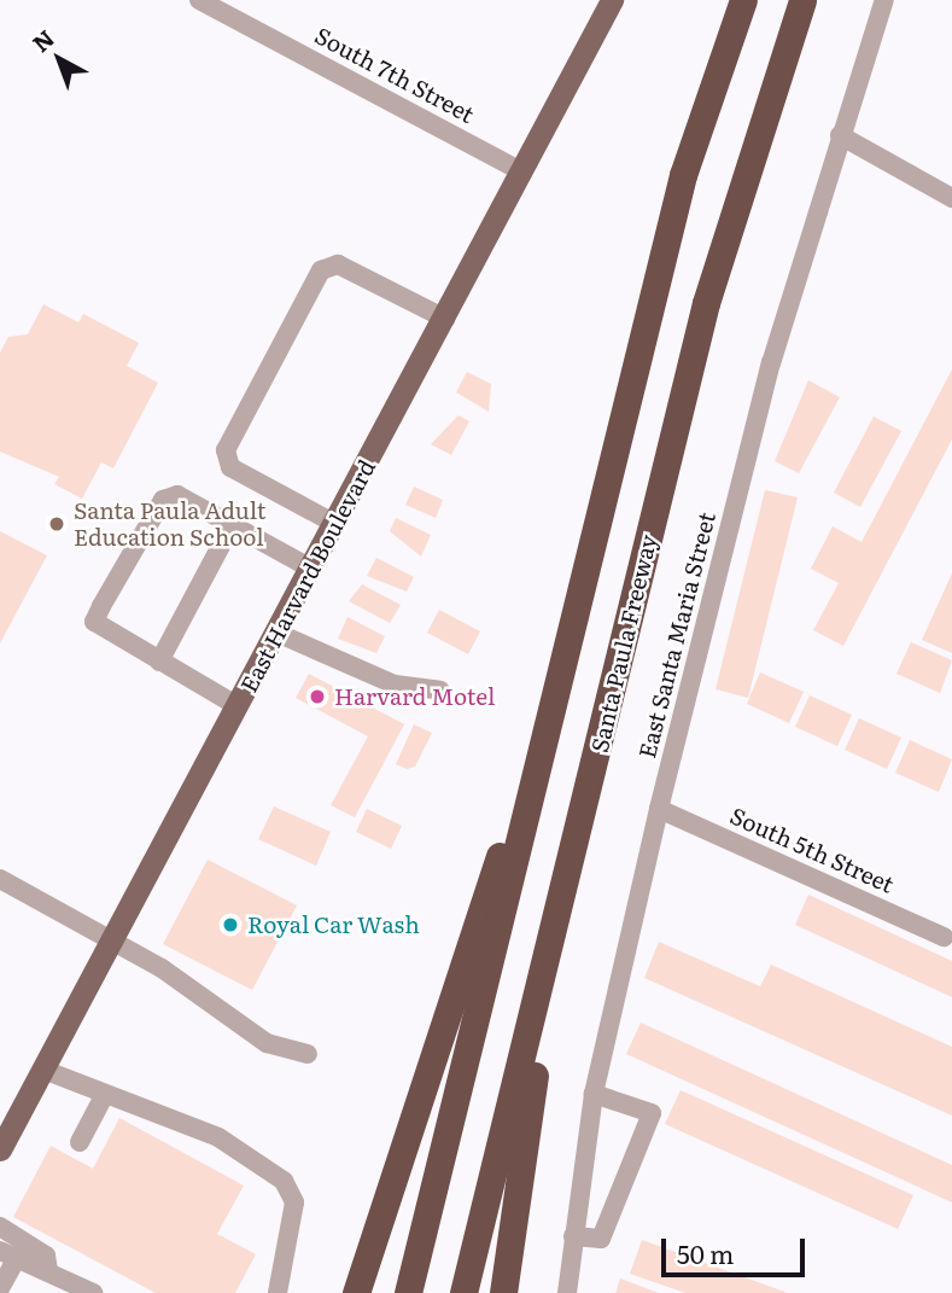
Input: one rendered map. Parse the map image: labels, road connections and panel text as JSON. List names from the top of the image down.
{
  "streets": {
    "highway": ["Santa Paula Freeway"],
    "main road": ["East Harvard Boulevard"],
    "street": ["South 7th Street", "East Santa Maria Street", "South 5th Street"]
  },
  "crossings": [
    ["South 7th Street", "East Harvard Boulevard"],
    ["East Santa Maria Street", "South 5th Street"]
  ],
  "places": ["Santa Paula Adult Education School", "Harvard Motel", "Royal Car Wash"],
  "scale_bar": "50 m",
  "north": "top left"
}
